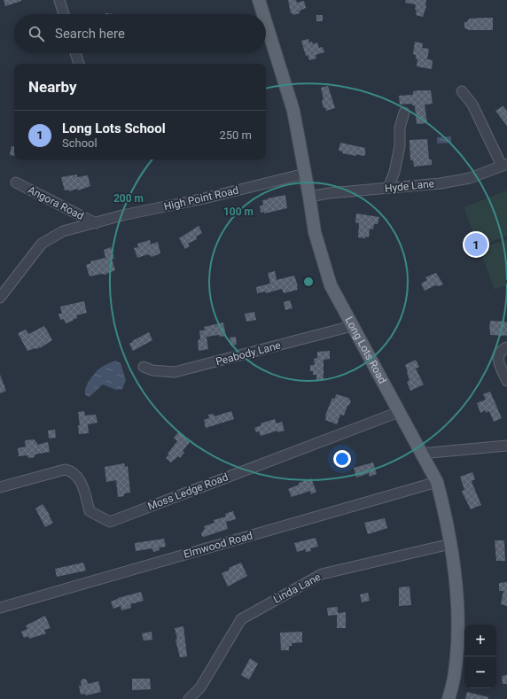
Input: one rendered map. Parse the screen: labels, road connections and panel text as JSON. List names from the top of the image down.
{
  "streets": {
    "main road": ["Long Lots Road"],
    "street": [
      "Hyde Lane",
      "High Point Road",
      "Angora Road",
      "Peabody Lane",
      "Moss Ledge Road",
      "Elmwood Road",
      "Linda Lane"
    ]
  },
  "crossings": [
    ["Hyde Lane", "Long Lots Road"],
    ["High Point Road", "Angora Road"],
    ["High Point Road", "Long Lots Road"],
    ["Long Lots Road", "Peabody Lane"],
    ["Long Lots Road", "Moss Ledge Road"],
    ["Long Lots Road", "Elmwood Road"],
    ["Long Lots Road", "Linda Lane"]
  ],
  "page": {
    "search": "Search here",
    "heading": "Nearby",
    "list": [
      {
        "mark": "1",
        "name": "Long Lots School",
        "note": "School",
        "value": "250 m"
      }
    ],
    "pins": "1",
    "map_buttons": ["+", "−"]
  },
  "rings": ["200 m", "100 m"]
}
